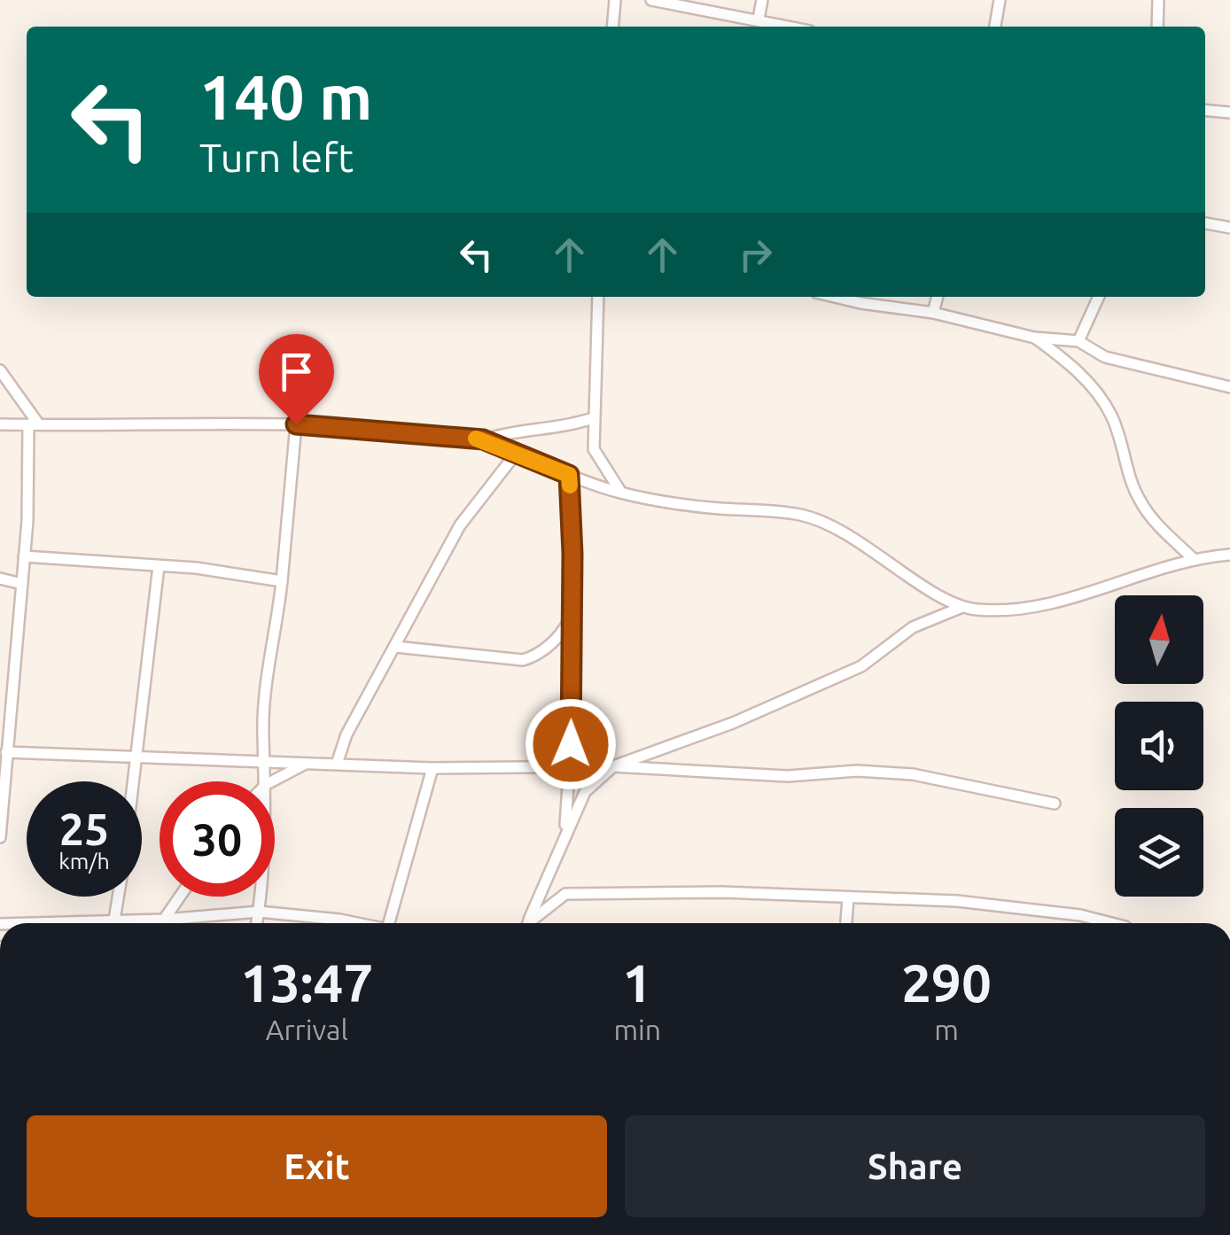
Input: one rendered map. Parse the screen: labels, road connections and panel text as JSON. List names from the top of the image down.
{
  "north": "top",
  "page": {
    "turn": ["140 m", "Turn left"],
    "speed": "25 km/h",
    "limit": "30",
    "eta": [
      "13:47",
      "Arrival",
      "1",
      "min",
      "290",
      "m"
    ],
    "buttons": ["Exit", "Share"]
  }
}
